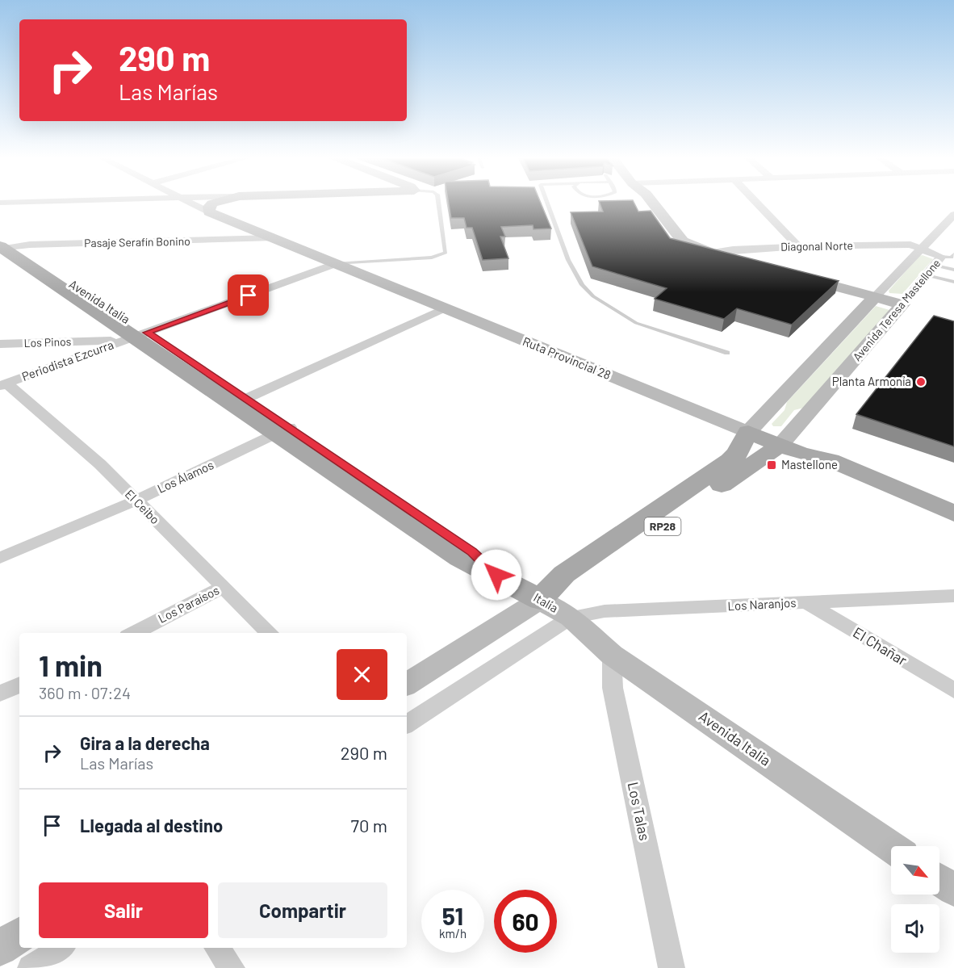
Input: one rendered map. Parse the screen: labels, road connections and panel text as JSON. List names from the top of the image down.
{
  "streets": {
    "main road": [
      "Avenida Italia",
      "Ruta Provincial 28",
      "RP28",
      "Italia"
    ],
    "street": [
      "Pasaje Serafín Bonino",
      "Diagonal Norte",
      "Avenida Teresa Mastellone",
      "Los Pinos",
      "Periodista Ezcurra",
      "Los Álamos",
      "El Ceibo",
      "Los Paraísos",
      "Los Naranjos",
      "El Chañar",
      "Los Talas"
    ]
  },
  "crossings": [
    ["Pasaje Serafín Bonino", "Avenida Italia"],
    ["Pasaje Serafín Bonino", "Ruta Provincial 28"],
    ["Diagonal Norte", "Avenida Teresa Mastellone"],
    ["Avenida Italia", "Los Pinos"],
    ["Avenida Italia", "Periodista Ezcurra"],
    ["Avenida Italia", "Los Álamos"],
    ["Avenida Italia", "Italia"],
    ["Avenida Italia", "Los Naranjos"],
    ["Avenida Italia", "Los Talas"],
    ["Avenida Teresa Mastellone", "Ruta Provincial 28"],
    ["Avenida Teresa Mastellone", "RP28"],
    ["Los Pinos", "Periodista Ezcurra"],
    ["Ruta Provincial 28", "Periodista Ezcurra"],
    ["Ruta Provincial 28", "RP28"],
    ["Periodista Ezcurra", "El Ceibo"],
    ["Los Álamos", "El Ceibo"],
    ["El Ceibo", "Los Paraísos"],
    ["RP28", "Italia"],
    ["Italia", "Los Naranjos"],
    ["Los Naranjos", "El Chañar"]
  ],
  "places": {
    "other": ["Planta Armonía"],
    "transit": ["Mastellone"]
  },
  "north": "bottom right",
  "page": {
    "turn": ["290 m", "Las Marías"],
    "heading": ["1 min", "360 m · 07:24"],
    "list": [
      {
        "name": "Gira a la derecha",
        "note": "Las Marías",
        "value": "290 m"
      },
      {
        "name": "Llegada al destino",
        "value": "70 m"
      }
    ],
    "buttons": ["Salir", "Compartir"],
    "speed": "51 km/h",
    "limit": "60"
  }
}
